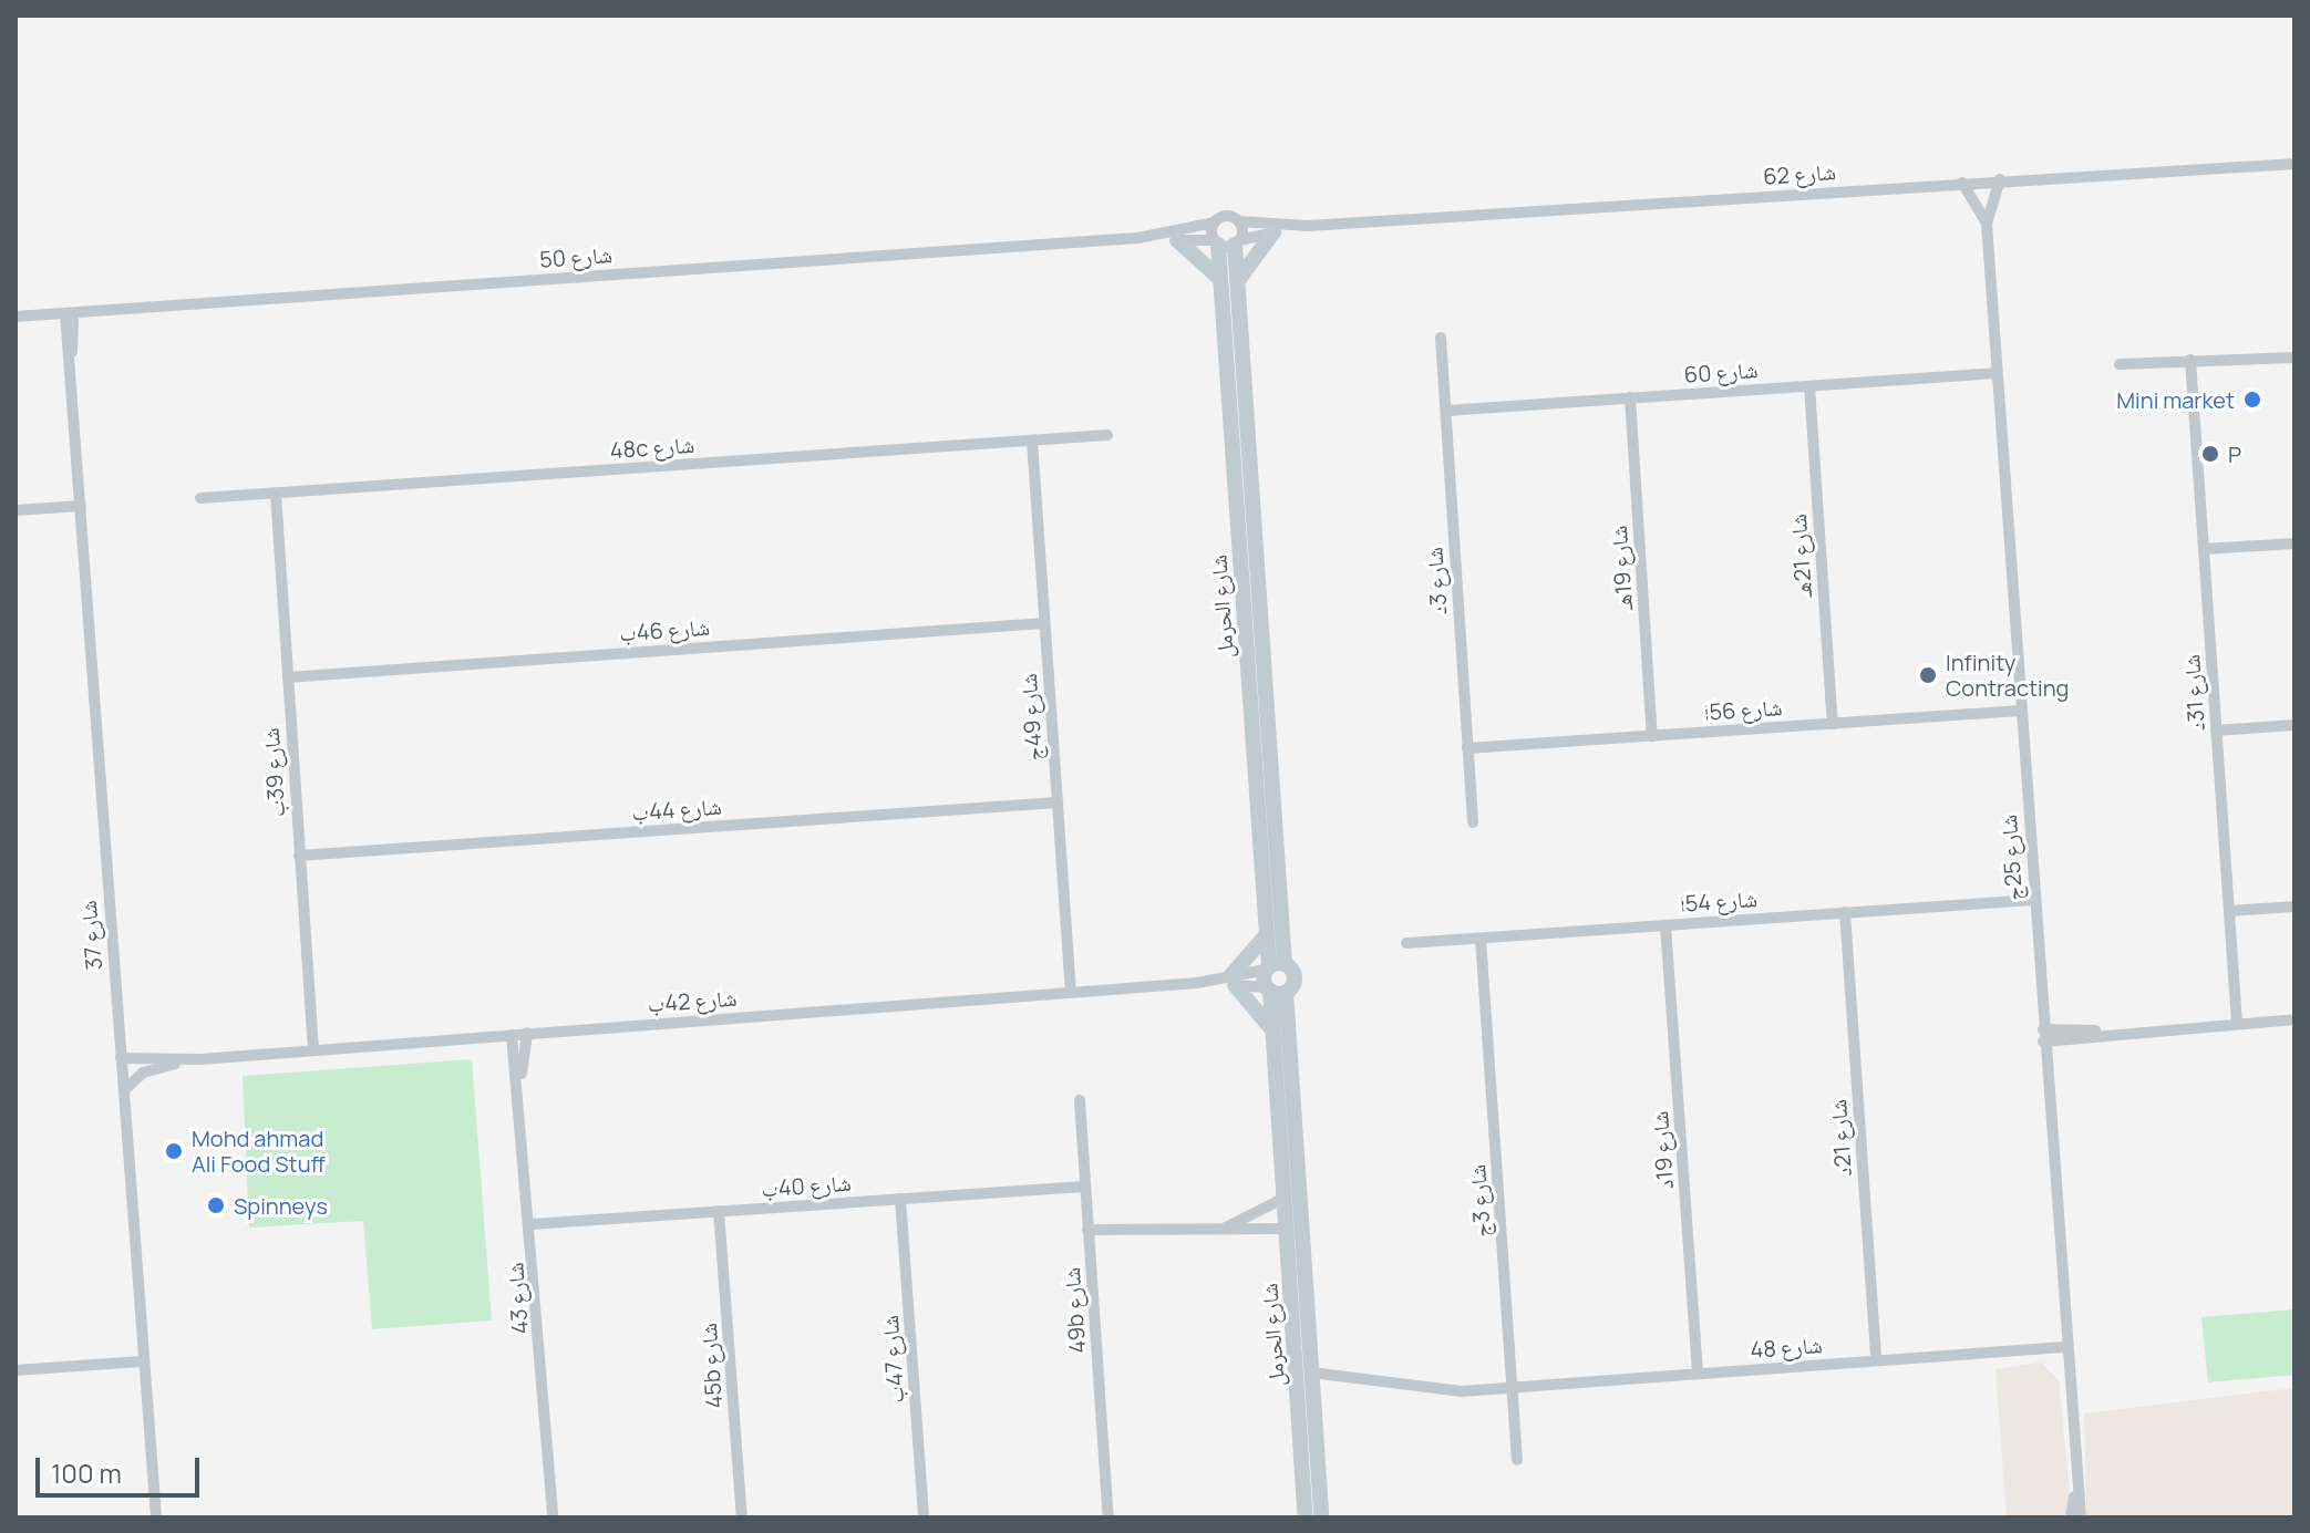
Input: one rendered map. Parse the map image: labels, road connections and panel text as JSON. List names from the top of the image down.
{
  "streets": {
    "street": [
      "شارع 62",
      "شارع 50",
      "شارع 60",
      "48c شارع",
      "شارع 21هـ",
      "شارع 19هـ",
      "شارع 3د",
      "شارع الحرمل",
      "شارع 46ب",
      "شارع 31د",
      "شارع 56ا",
      "شارع 49ج",
      "شارع 39ب",
      "شارع 44ب",
      "شارع 25ج",
      "شارع 54ا",
      "شارع 37",
      "شارع 42ب",
      "شارع 21د",
      "شارع 19د",
      "شارع 40ب",
      "شارع 3ج",
      "شارع 43",
      "49b شارع",
      "شارع 48",
      "شارع 47ب",
      "45b شارع"
    ]
  },
  "crossings": [
    ["شارع 62", "شارع 50"],
    ["شارع 62", "شارع الحرمل"],
    ["شارع 62", "شارع 25ج"],
    ["شارع 50", "شارع الحرمل"],
    ["شارع 50", "شارع 37"],
    ["شارع 60", "شارع 21هـ"],
    ["شارع 60", "شارع 19هـ"],
    ["شارع 60", "شارع 3د"],
    ["شارع 60", "شارع 25ج"],
    ["48c شارع", "شارع 49ج"],
    ["48c شارع", "شارع 39ب"],
    ["شارع 21هـ", "شارع 56ا"],
    ["شارع 19هـ", "شارع 56ا"],
    ["شارع 3د", "شارع 56ا"],
    ["شارع الحرمل", "شارع 42ب"],
    ["شارع الحرمل", "شارع 48"],
    ["شارع 46ب", "شارع 49ج"],
    ["شارع 46ب", "شارع 39ب"],
    ["شارع 56ا", "شارع 25ج"],
    ["شارع 49ج", "شارع 44ب"],
    ["شارع 49ج", "شارع 42ب"],
    ["شارع 39ب", "شارع 44ب"],
    ["شارع 39ب", "شارع 42ب"],
    ["شارع 25ج", "شارع 54ا"],
    ["شارع 25ج", "شارع 48"],
    ["شارع 54ا", "شارع 21د"],
    ["شارع 54ا", "شارع 19د"],
    ["شارع 54ا", "شارع 3ج"],
    ["شارع 37", "شارع 42ب"],
    ["شارع 42ب", "شارع 43"],
    ["شارع 21د", "شارع 48"],
    ["شارع 19د", "شارع 48"],
    ["شارع 40ب", "شارع 43"],
    ["شارع 40ب", "49b شارع"],
    ["شارع 40ب", "شارع 47ب"],
    ["شارع 40ب", "45b شارع"],
    ["شارع 3ج", "شارع 48"]
  ],
  "places": [
    "Mini market",
    "P",
    "Infinity Contracting",
    "Mohd ahmad Ali Food Stuff",
    "Spinneys"
  ],
  "scale_bar": "100 m"
}
